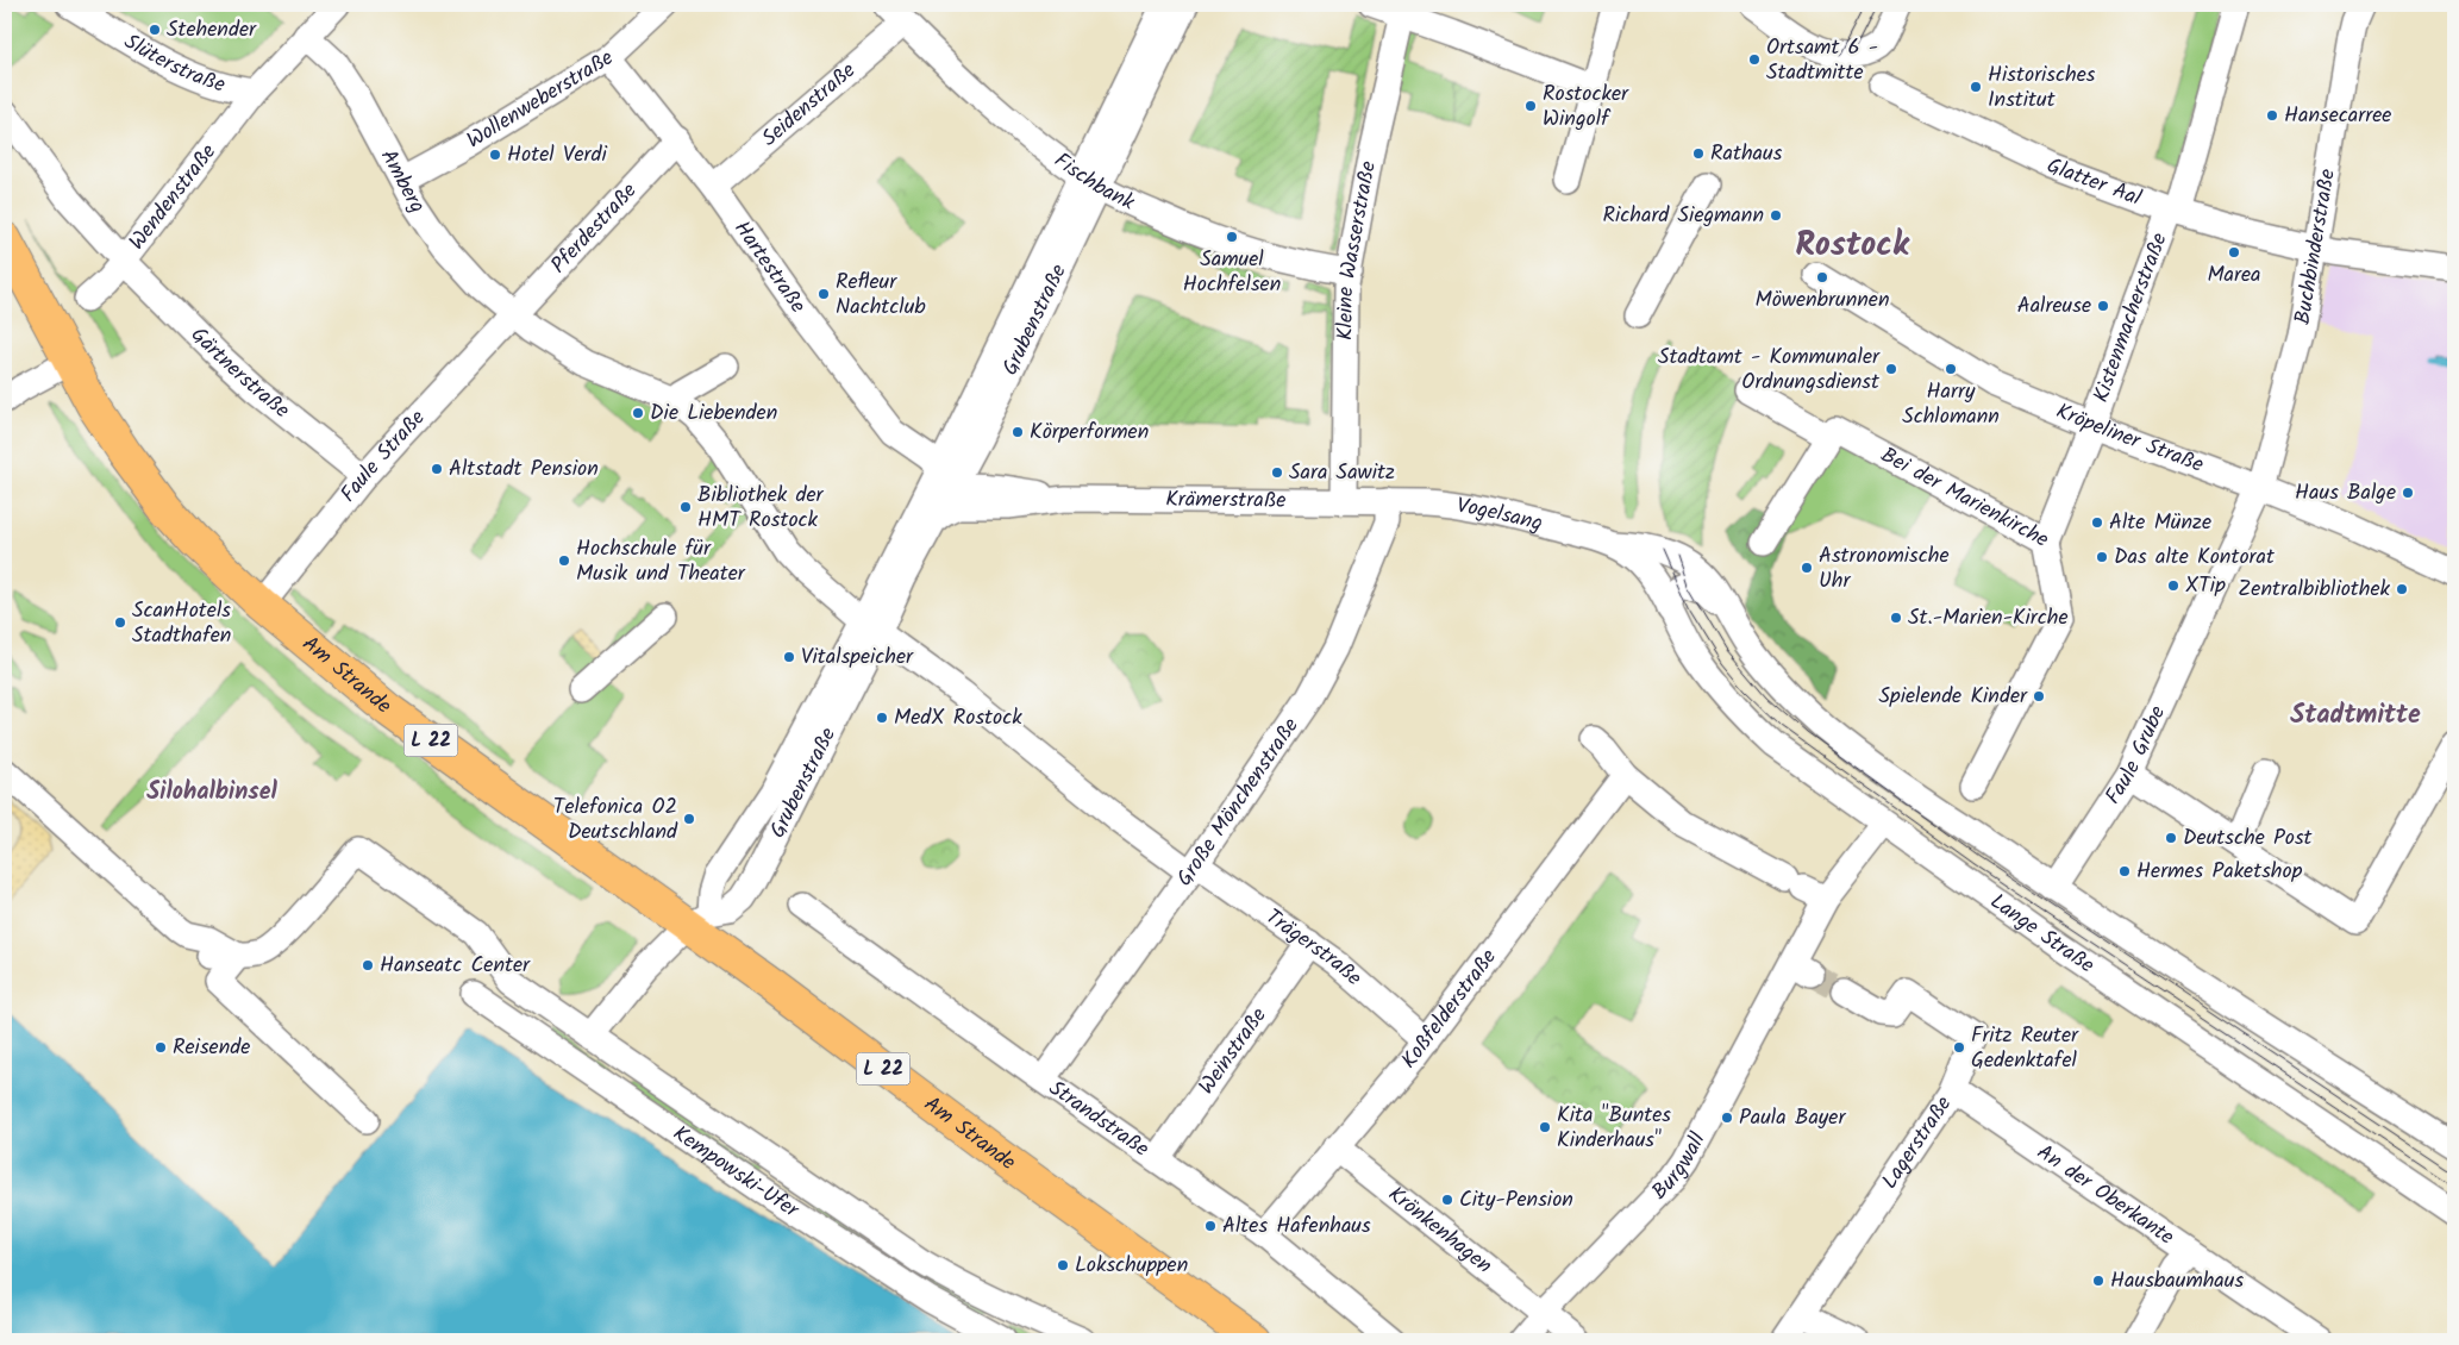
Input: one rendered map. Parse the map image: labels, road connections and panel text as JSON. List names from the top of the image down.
{
  "streets": {
    "main road": ["Am Strande", "L 22"],
    "street": [
      "Slüterstraße",
      "Wollenweberstraße",
      "Seidenstraße",
      "Fischbank",
      "Amberg",
      "Glatter Aal",
      "Wendenstraße",
      "Pferdestraße",
      "Buchbinderstraße",
      "Kleine Wasserstraße",
      "Hartestraße",
      "Kistenmacherstraße",
      "Grubenstraße",
      "Gärtnerstraße",
      "Kröpeliner Straße",
      "Faule Straße",
      "Krämerstraße",
      "Bei der Marienkirche",
      "Vogelsang",
      "Faule Grube",
      "Große Mönchenstraße",
      "Lange Straße",
      "Trägerstraße",
      "Koßfelderstraße",
      "Weinstraße",
      "Strandstraße",
      "Lagerstraße",
      "Burgwall",
      "Kempowski-Ufer",
      "An der Oberkante",
      "Krönkenhagen"
    ]
  },
  "crossings": [
    ["Slüterstraße", "Wendenstraße"],
    ["Wollenweberstraße", "Amberg"],
    ["Wollenweberstraße", "Hartestraße"],
    ["Seidenstraße", "Fischbank"],
    ["Seidenstraße", "Hartestraße"],
    ["Fischbank", "Kleine Wasserstraße"],
    ["Fischbank", "Grubenstraße"],
    ["Amberg", "Wendenstraße"],
    ["Amberg", "Pferdestraße"],
    ["Amberg", "Grubenstraße"],
    ["Amberg", "Faule Straße"],
    ["Amberg", "Trägerstraße"],
    ["Glatter Aal", "Buchbinderstraße"],
    ["Glatter Aal", "Kistenmacherstraße"],
    ["Wendenstraße", "Gärtnerstraße"],
    ["Pferdestraße", "Hartestraße"],
    ["Pferdestraße", "Faule Straße"],
    ["Buchbinderstraße", "Kröpeliner Straße"],
    ["Buchbinderstraße", "Faule Grube"],
    ["Kleine Wasserstraße", "Krämerstraße"],
    ["Hartestraße", "Grubenstraße"],
    ["Hartestraße", "Krämerstraße"],
    ["Kistenmacherstraße", "Kröpeliner Straße"],
    ["Kistenmacherstraße", "Bei der Marienkirche"],
    ["Grubenstraße", "Krämerstraße"],
    ["Grubenstraße", "Am Strande"],
    ["Grubenstraße", "Trägerstraße"],
    ["Gärtnerstraße", "Faule Straße"],
    ["Kröpeliner Straße", "Faule Grube"],
    ["Faule Straße", "Am Strande"],
    ["Krämerstraße", "Vogelsang"],
    ["Krämerstraße", "Große Mönchenstraße"],
    ["Vogelsang", "Große Mönchenstraße"],
    ["Vogelsang", "Lange Straße"],
    ["Faule Grube", "Lange Straße"],
    ["Große Mönchenstraße", "Trägerstraße"],
    ["Große Mönchenstraße", "Strandstraße"],
    ["Lange Straße", "Burgwall"],
    ["Trägerstraße", "Koßfelderstraße"],
    ["Trägerstraße", "Weinstraße"],
    ["Koßfelderstraße", "Strandstraße"],
    ["Koßfelderstraße", "Krönkenhagen"],
    ["Weinstraße", "Strandstraße"],
    ["Lagerstraße", "An der Oberkante"],
    ["Burgwall", "Krönkenhagen"]
  ],
  "districts": ["Rostock", "Stadtmitte", "Silohalbinsel"],
  "places": [
    "Stehender",
    "Ortsamt 6 - Stadtmitte",
    "Historisches Institut",
    "Rostocker Wingolf",
    "Hansecarree",
    "Rathaus",
    "Hotel Verdi",
    "Richard Siegmann",
    "Samuel Hochfelsen",
    "Marea",
    "Möwenbrunnen",
    "Refleur Nachtclub",
    "Aalreuse",
    "Stadtamt - Kommunaler Ordnungsdienst",
    "Harry Schlomann",
    "Die Liebenden",
    "Körperformen",
    "Altstadt Pension",
    "Sara Sawitz",
    "Haus Balge",
    "Bibliothek der HMT Rostock",
    "Alte Münze",
    "Das alte Kontorat",
    "Hochschule für Musik und Theater",
    "Astronomische Uhr",
    "XTip",
    "Zentralbibliothek",
    "St.-Marien-Kirche",
    "ScanHotels Stadthafen",
    "Vitalspeicher",
    "Spielende Kinder",
    "MedX Rostock",
    "Telefonica O2 Deutschland",
    "Deutsche Post",
    "Hermes Paketshop",
    "Hanseatc Center",
    "Reisende",
    "Fritz Reuter Gedenktafel",
    "Paula Bayer",
    "Kita \"Buntes Kinderhaus\"",
    "City-Pension",
    "Altes Hafenhaus",
    "Lokschuppen",
    "Hausbaumhaus"
  ]
}
